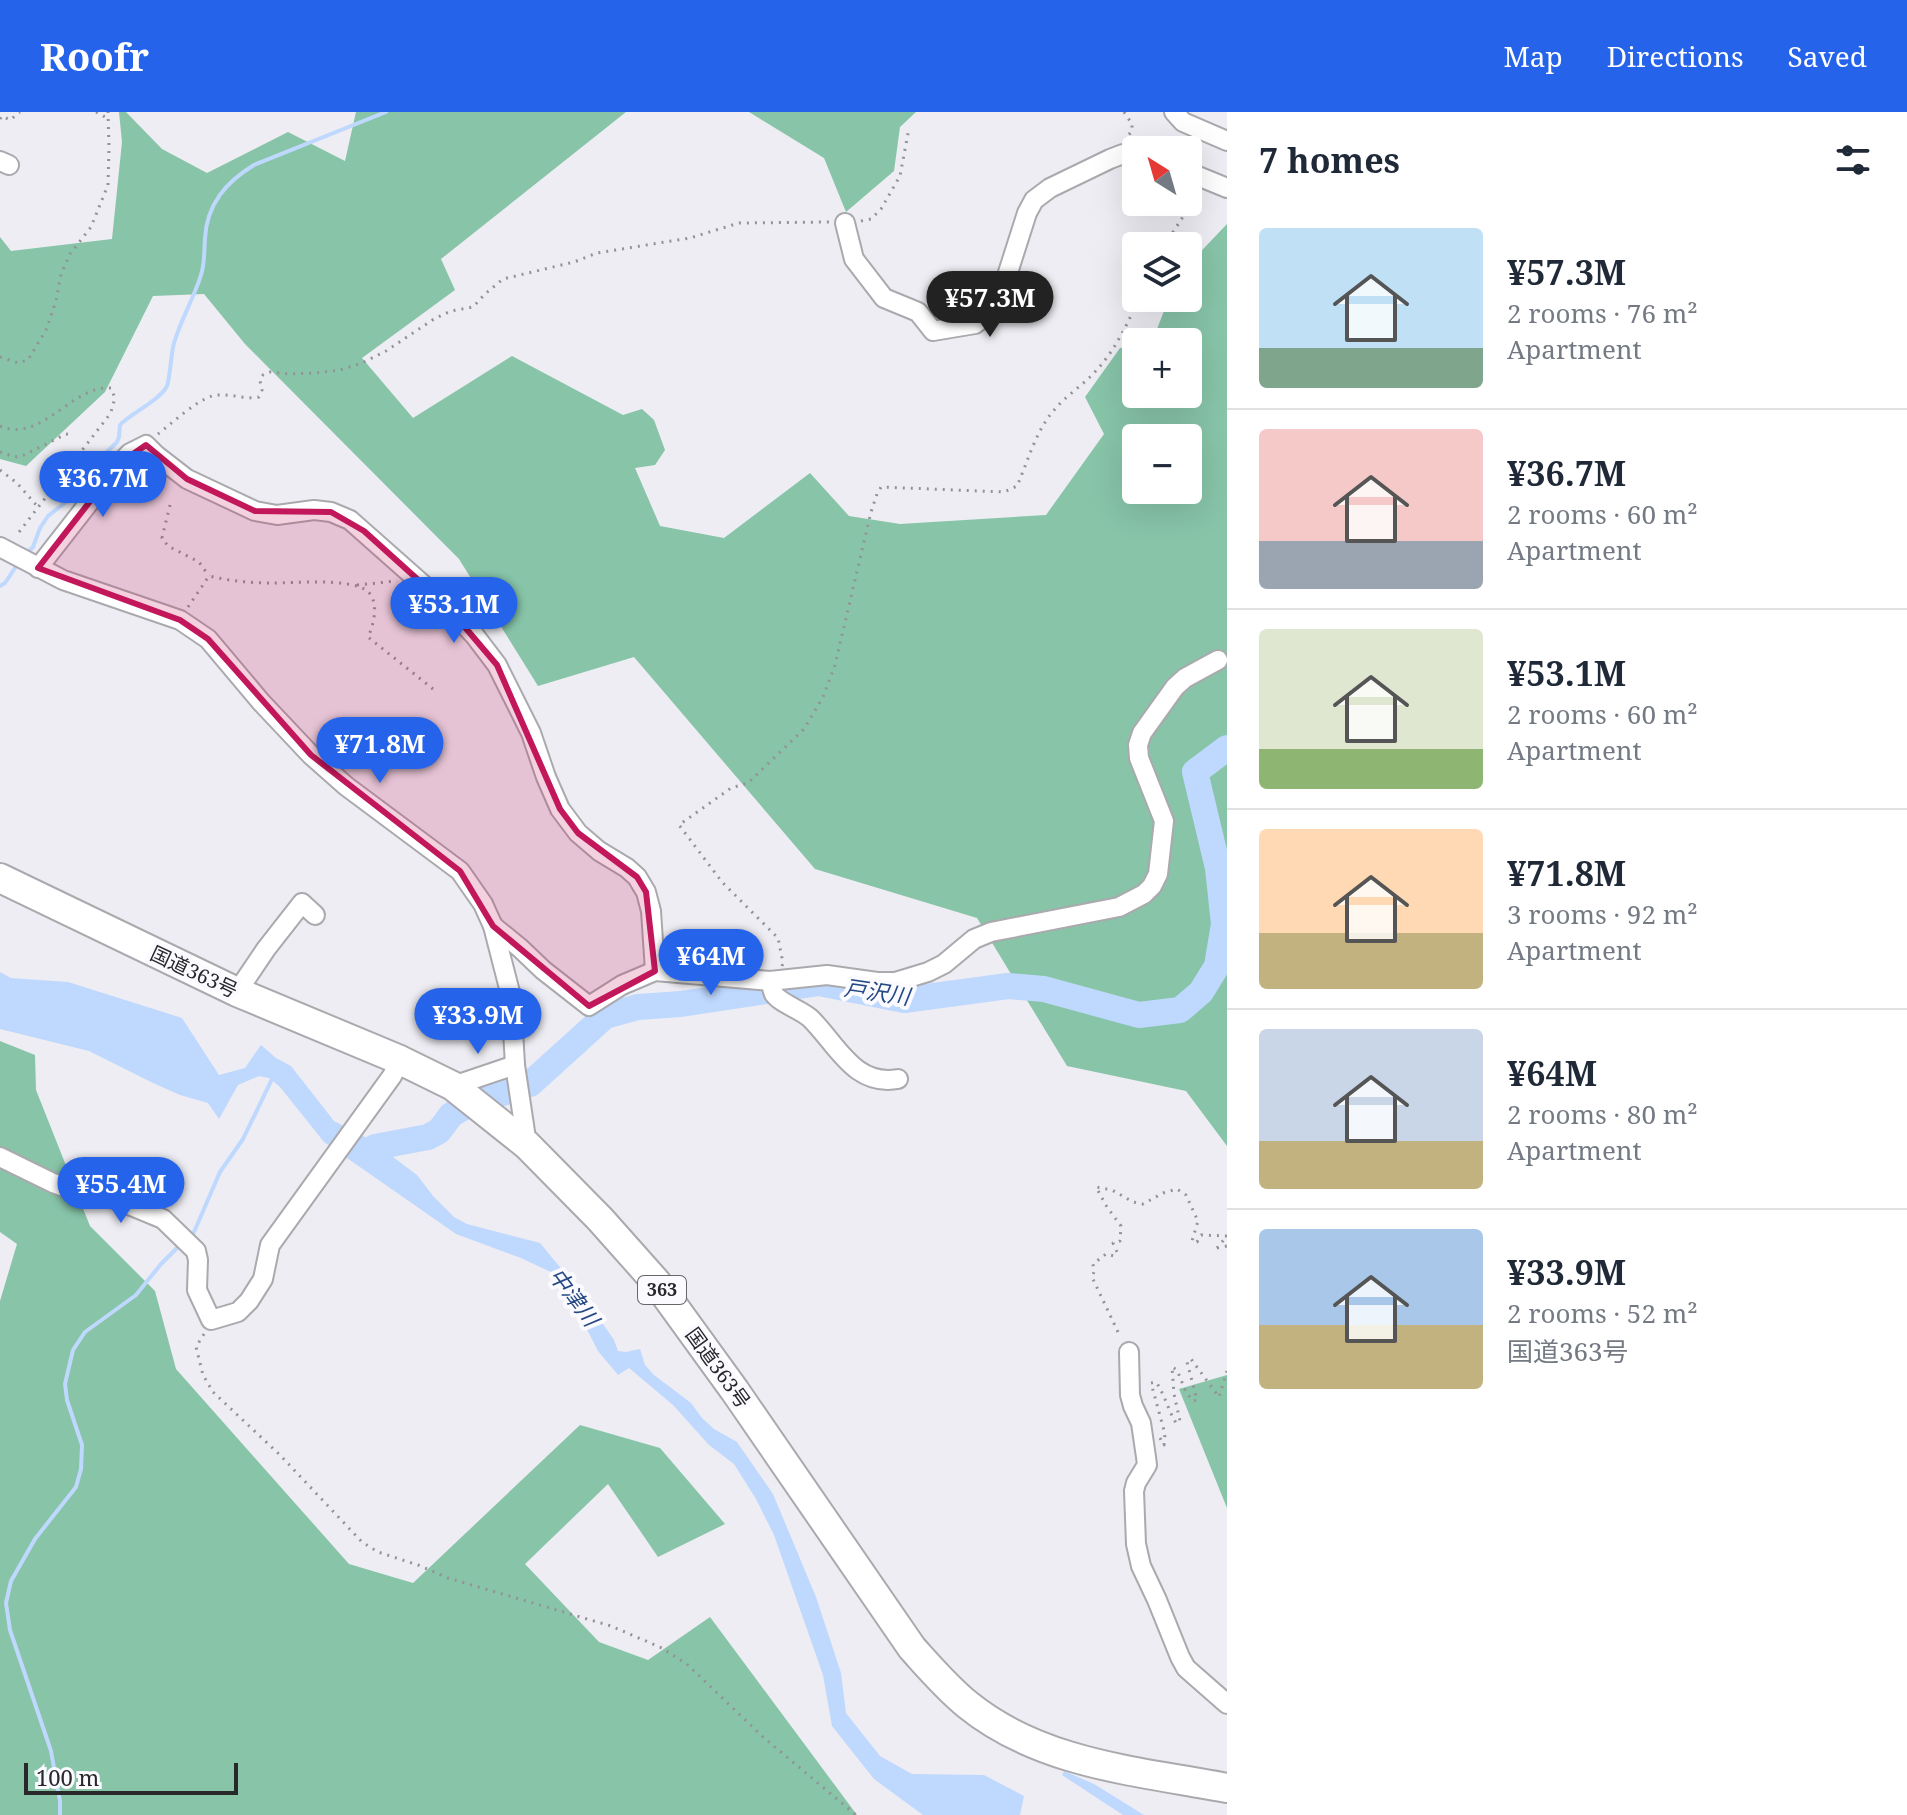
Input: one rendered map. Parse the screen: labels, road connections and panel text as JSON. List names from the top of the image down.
{
  "streets": {
    "highway": ["国道363号", "363"]
  },
  "water": ["戸沢川", "中津川"],
  "scale_bar": "100 m",
  "north": "top left",
  "page": {
    "header": "Roofr",
    "nav": ["Map", "Directions", "Saved"],
    "heading": "7 homes",
    "map_buttons": ["+", "−"],
    "list": [
      {
        "name": "¥57.3M",
        "note": "2 rooms · 76 m² · Apartment"
      },
      {
        "name": "¥36.7M",
        "note": "2 rooms · 60 m² · Apartment"
      },
      {
        "name": "¥53.1M",
        "note": "2 rooms · 60 m² · Apartment"
      },
      {
        "name": "¥71.8M",
        "note": "3 rooms · 92 m² · Apartment"
      },
      {
        "name": "¥64M",
        "note": "2 rooms · 80 m² · Apartment"
      },
      {
        "name": "¥33.9M",
        "note": "2 rooms · 52 m² · 国道363号"
      }
    ],
    "price": [
      "¥57.3M",
      "¥36.7M",
      "¥53.1M",
      "¥71.8M",
      "¥64M",
      "¥33.9M",
      "¥55.4M"
    ],
    "scale": "100 m"
  }
}
